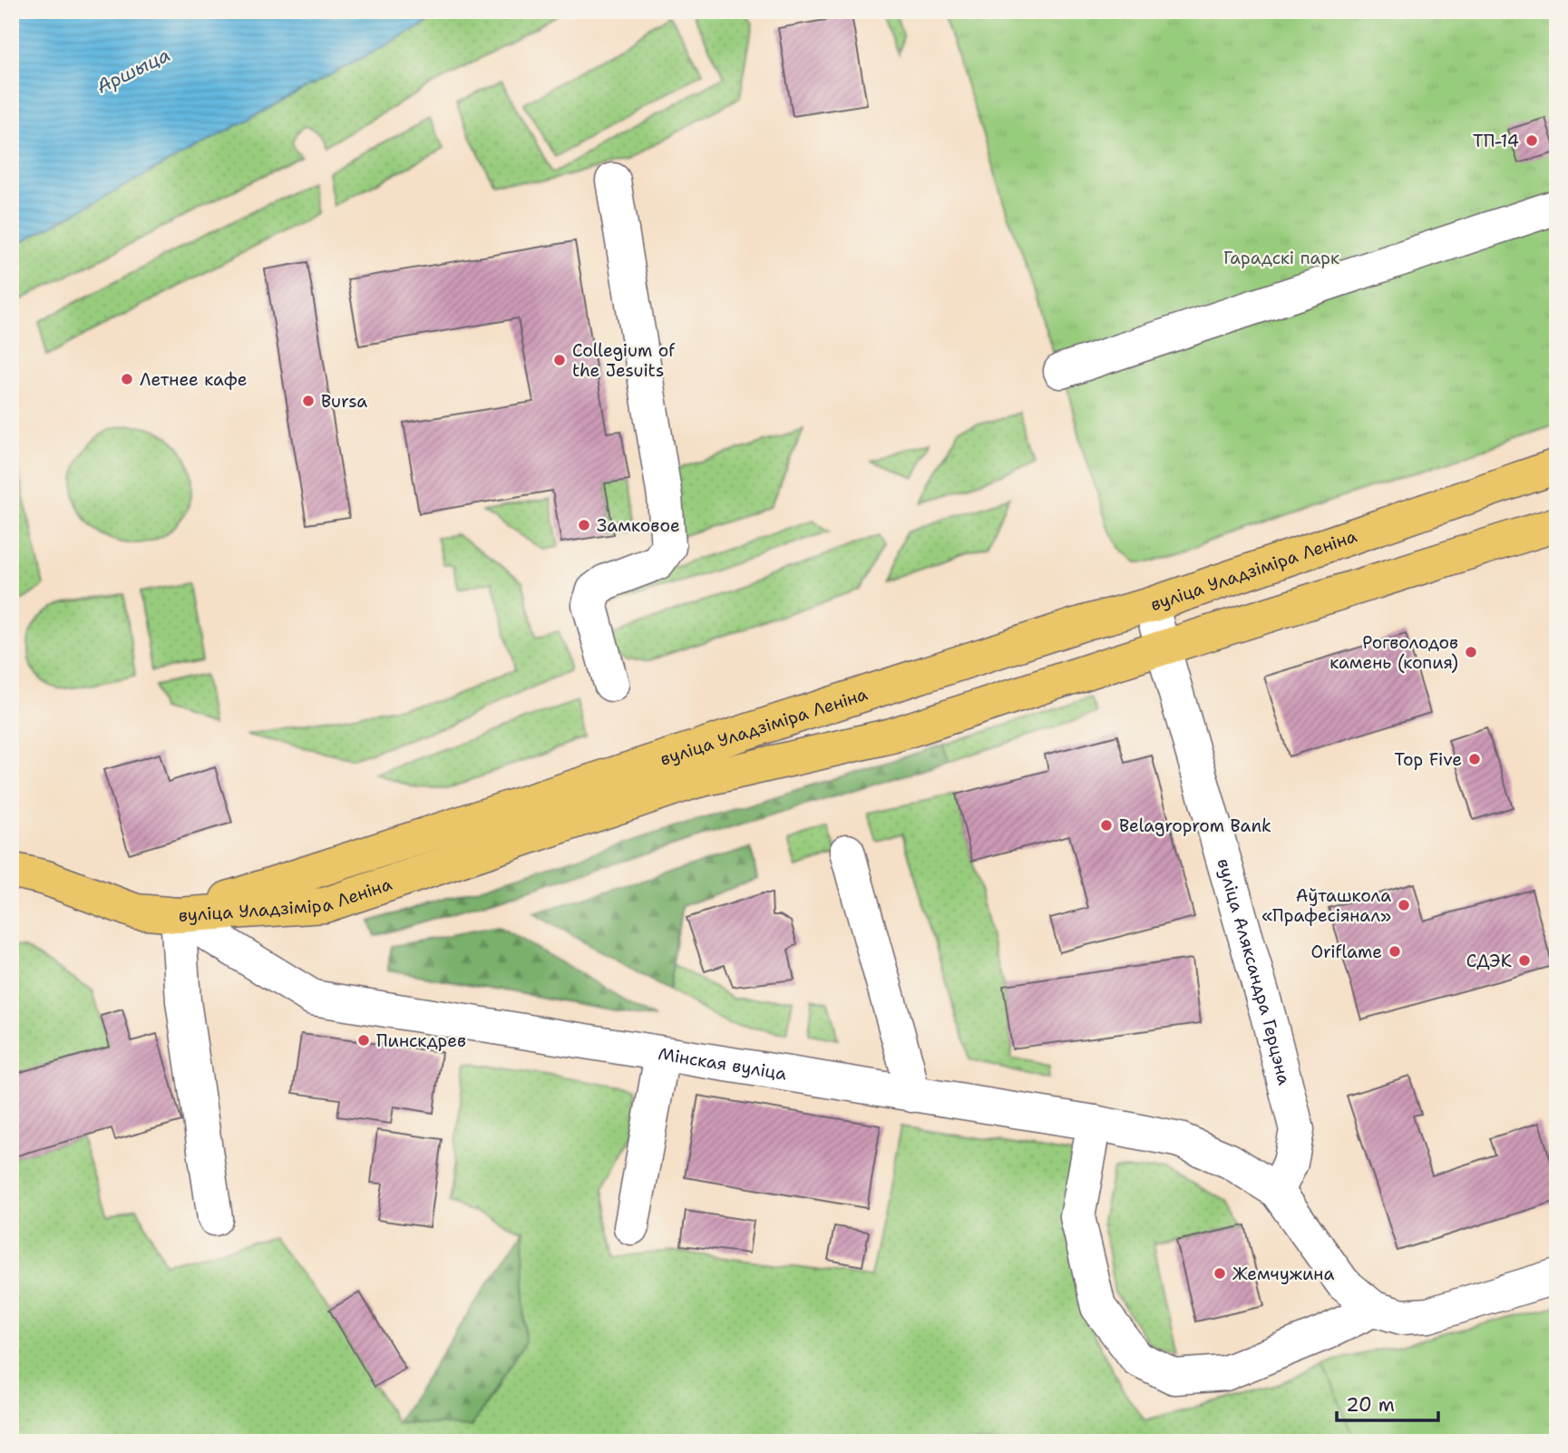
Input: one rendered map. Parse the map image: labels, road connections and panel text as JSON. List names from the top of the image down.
{
  "streets": {
    "main road": ["вуліца Уладзіміра Леніна"],
    "street": ["вуліца Аляксандра Герцэна", "Мінская вуліца"]
  },
  "crossings": [
    ["вуліца Уладзіміра Леніна", "вуліца Аляксандра Герцэна"],
    ["вуліца Уладзіміра Леніна", "Мінская вуліца"],
    ["вуліца Аляксандра Герцэна", "Мінская вуліца"]
  ],
  "water": ["Аршыца"],
  "parks": ["Гарадскі парк"],
  "places": [
    "ТП-14",
    "Collegium of the Jesuits",
    "Летнее кафе",
    "Bursa",
    "Замковое",
    "Рогволодов камень (копия)",
    "Top Five",
    "Belagroprom Bank",
    "Аўташкола «Прафесіянал»",
    "Oriflame",
    "СДЭК",
    "Пинскдрев",
    "Жемчужина"
  ],
  "scale_bar": "20 m"
}
